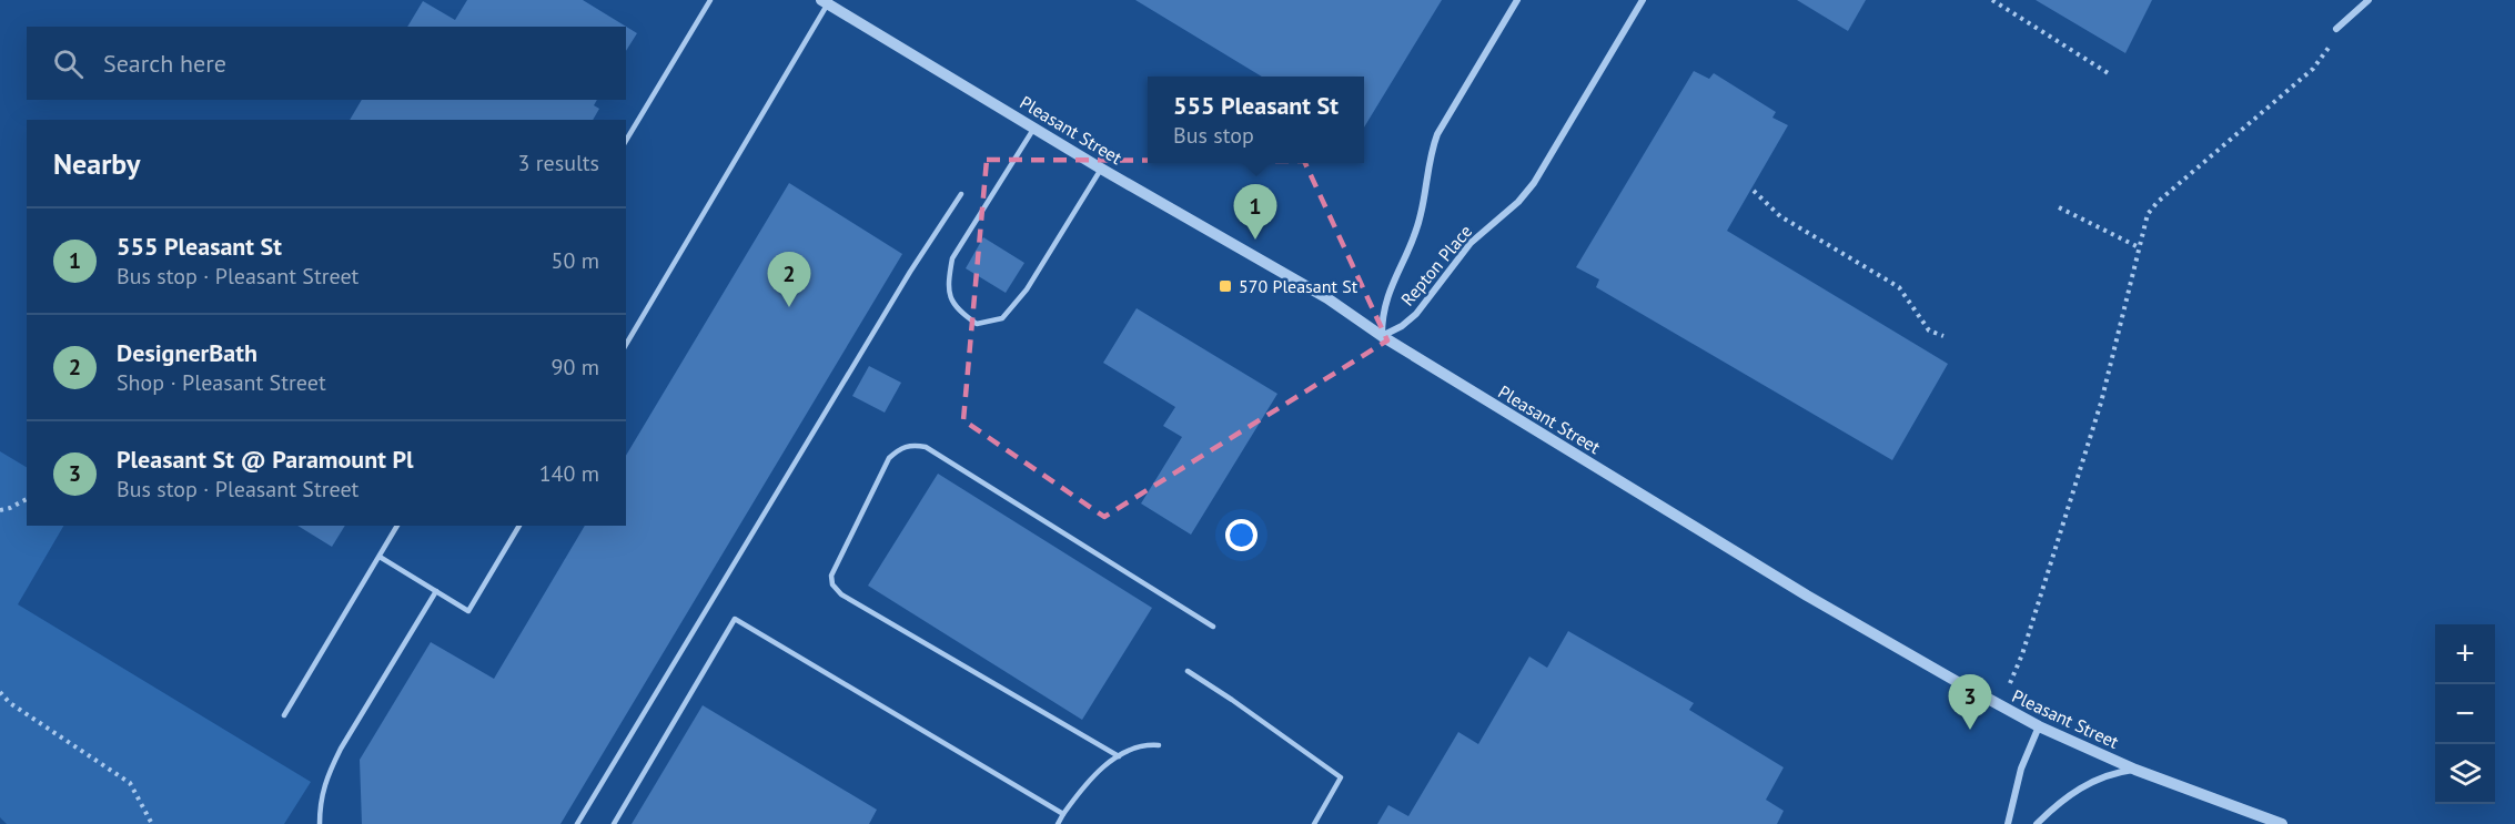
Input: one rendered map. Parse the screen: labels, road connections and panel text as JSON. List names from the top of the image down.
{
  "streets": {
    "street": ["Pleasant Street", "Repton Place"]
  },
  "crossings": [
    ["Pleasant Street", "Repton Place"]
  ],
  "places": {
    "transit": ["570 Pleasant St"]
  },
  "page": {
    "search": "Search here",
    "popup": ["555 Pleasant St", "Bus stop"],
    "heading": ["Nearby", "3 results"],
    "pins": ["1", "2", "3"],
    "list": [
      {
        "mark": "1",
        "name": "555 Pleasant St",
        "note": "Bus stop · Pleasant Street",
        "value": "50 m"
      },
      {
        "mark": "2",
        "name": "DesignerBath",
        "note": "Shop · Pleasant Street",
        "value": "90 m"
      },
      {
        "mark": "3",
        "name": "Pleasant St @ Paramount Pl",
        "note": "Bus stop · Pleasant Street",
        "value": "140 m"
      }
    ],
    "map_buttons": ["+", "−"]
  }
}
